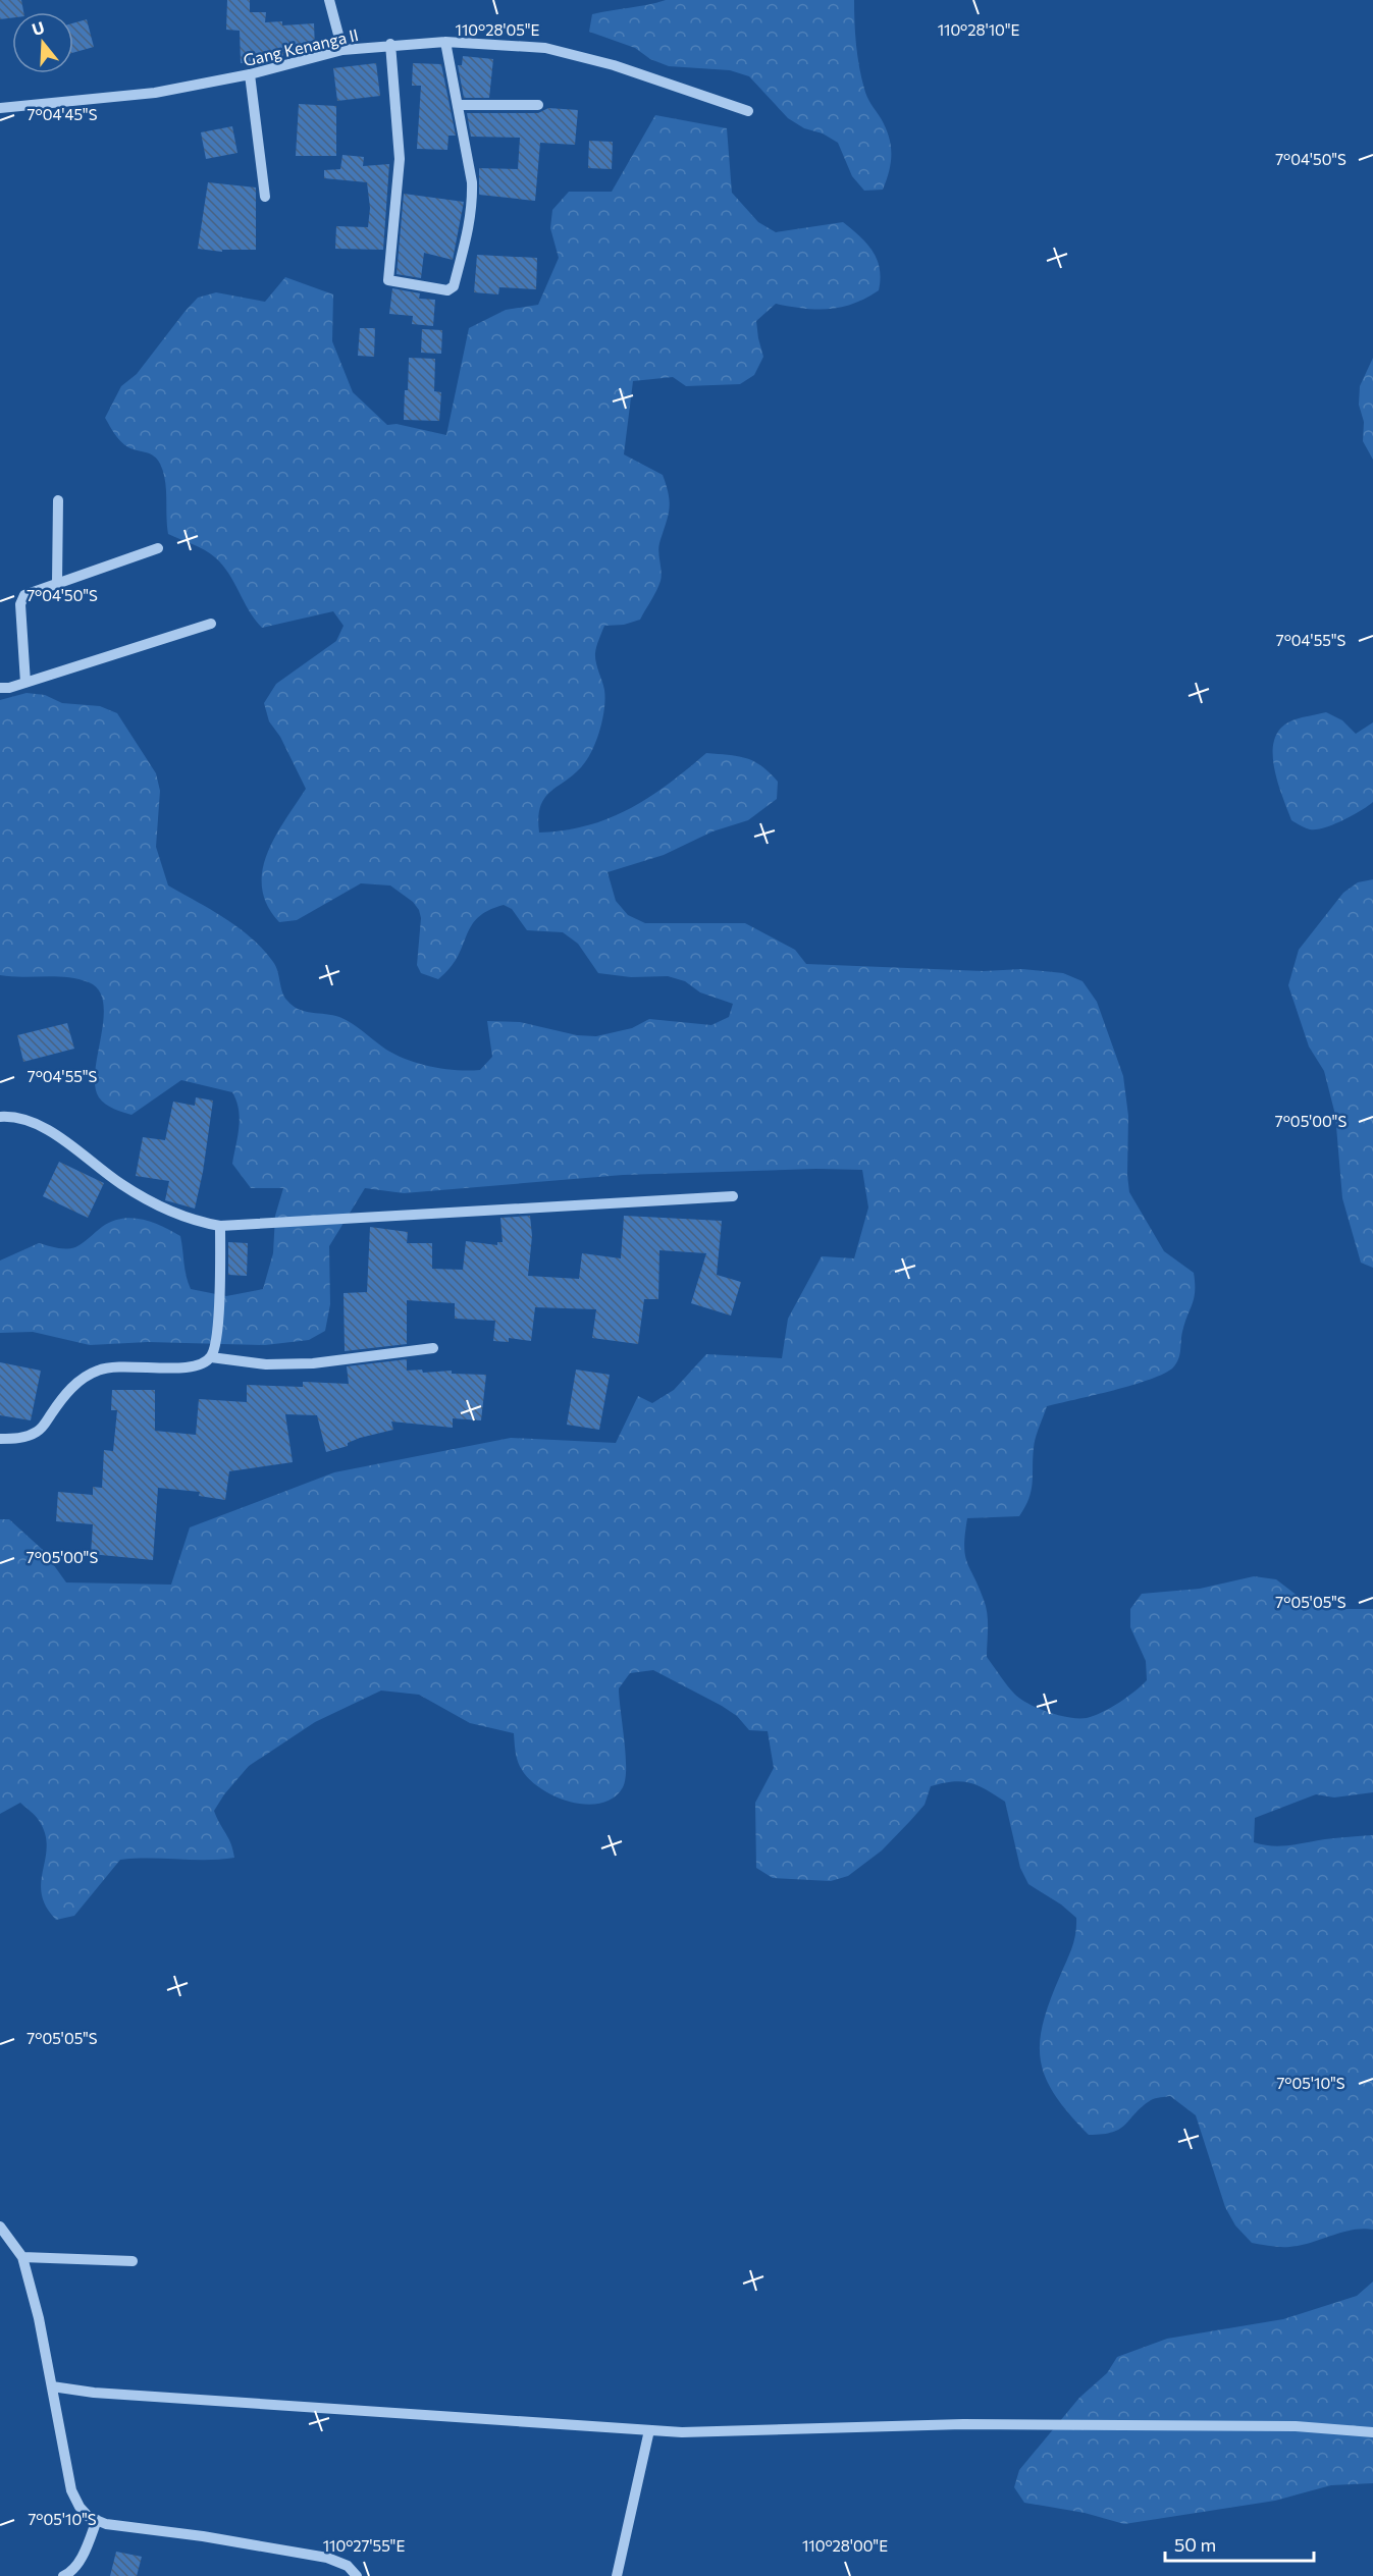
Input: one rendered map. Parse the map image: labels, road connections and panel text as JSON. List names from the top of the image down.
{
  "streets": {
    "street": ["Gang Kenanga II"]
  },
  "scale_bar": "50 m",
  "north": "top",
  "coordinates": [
    "110°28'05\"E",
    "110°28'10\"E",
    "7°04'45\"S",
    "7°04'50\"S",
    "7°04'55\"S",
    "7°05'00\"S",
    "7°05'05\"S",
    "7°05'10\"S",
    "110°27'55\"E",
    "110°28'00\"E"
  ]
}
